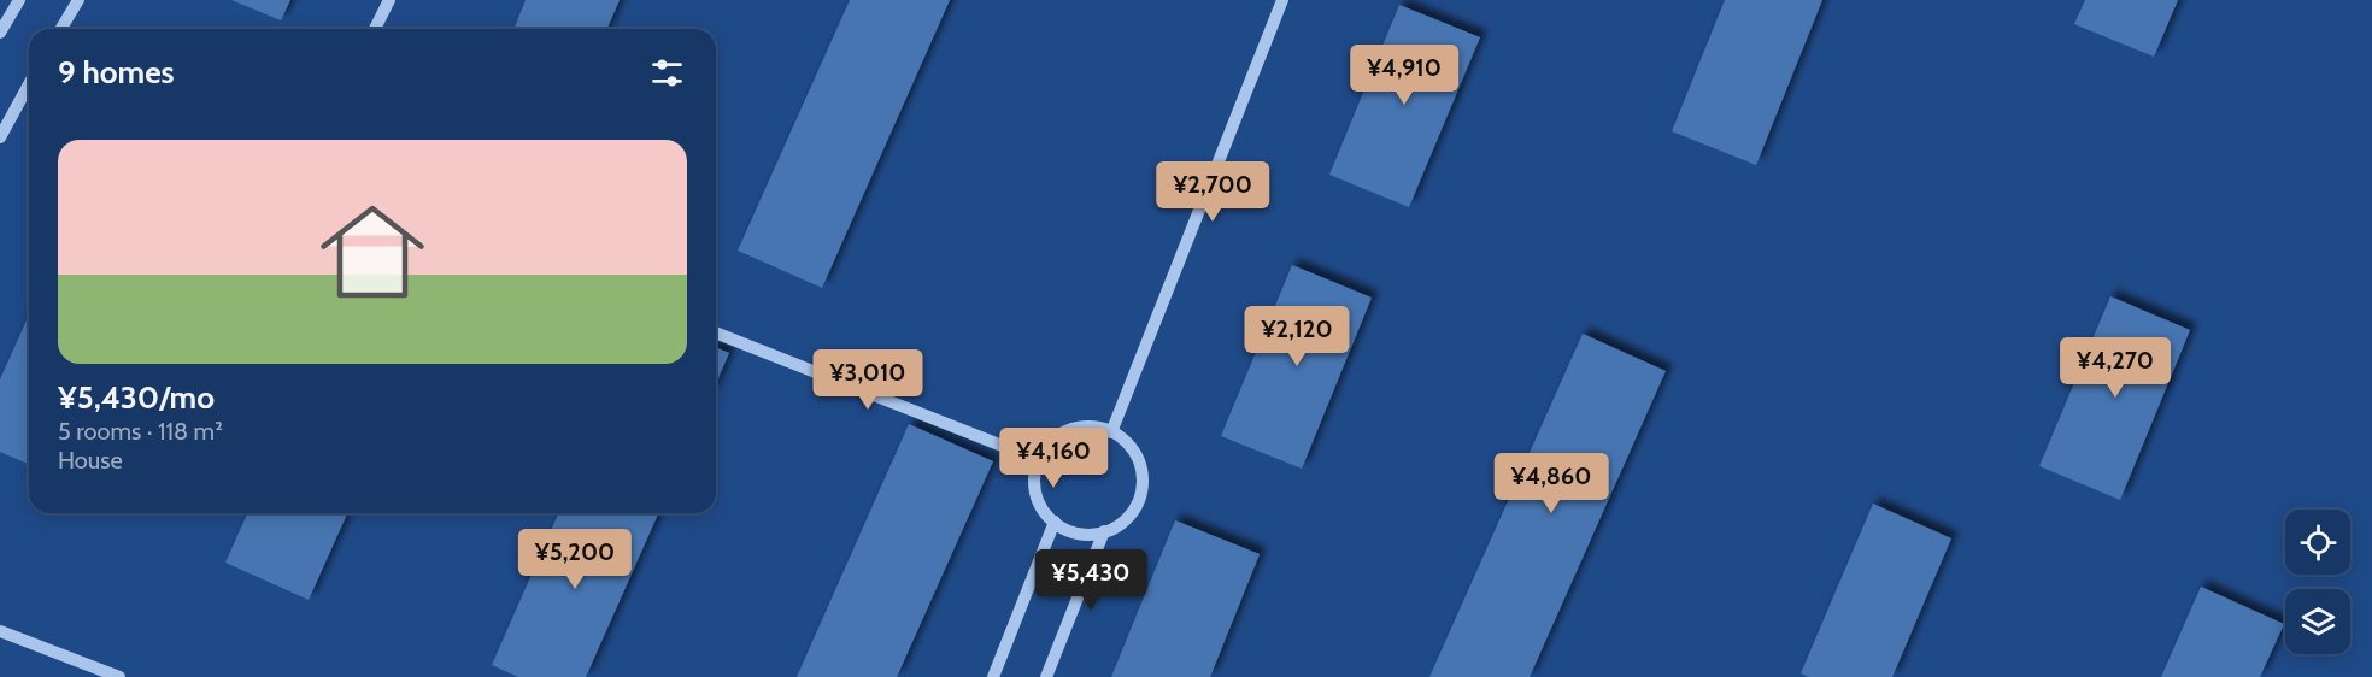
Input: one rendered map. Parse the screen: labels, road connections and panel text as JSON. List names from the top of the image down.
{
  "page": {
    "heading": "9 homes",
    "price": [
      "¥4,910",
      "¥2,700",
      "¥2,120",
      "¥4,270",
      "¥3,010",
      "¥4,160",
      "¥4,860",
      "¥5,200",
      "¥5,430"
    ],
    "list": [
      {
        "name": "¥5,430/mo",
        "note": "5 rooms · 118 m² · House"
      }
    ]
  }
}
